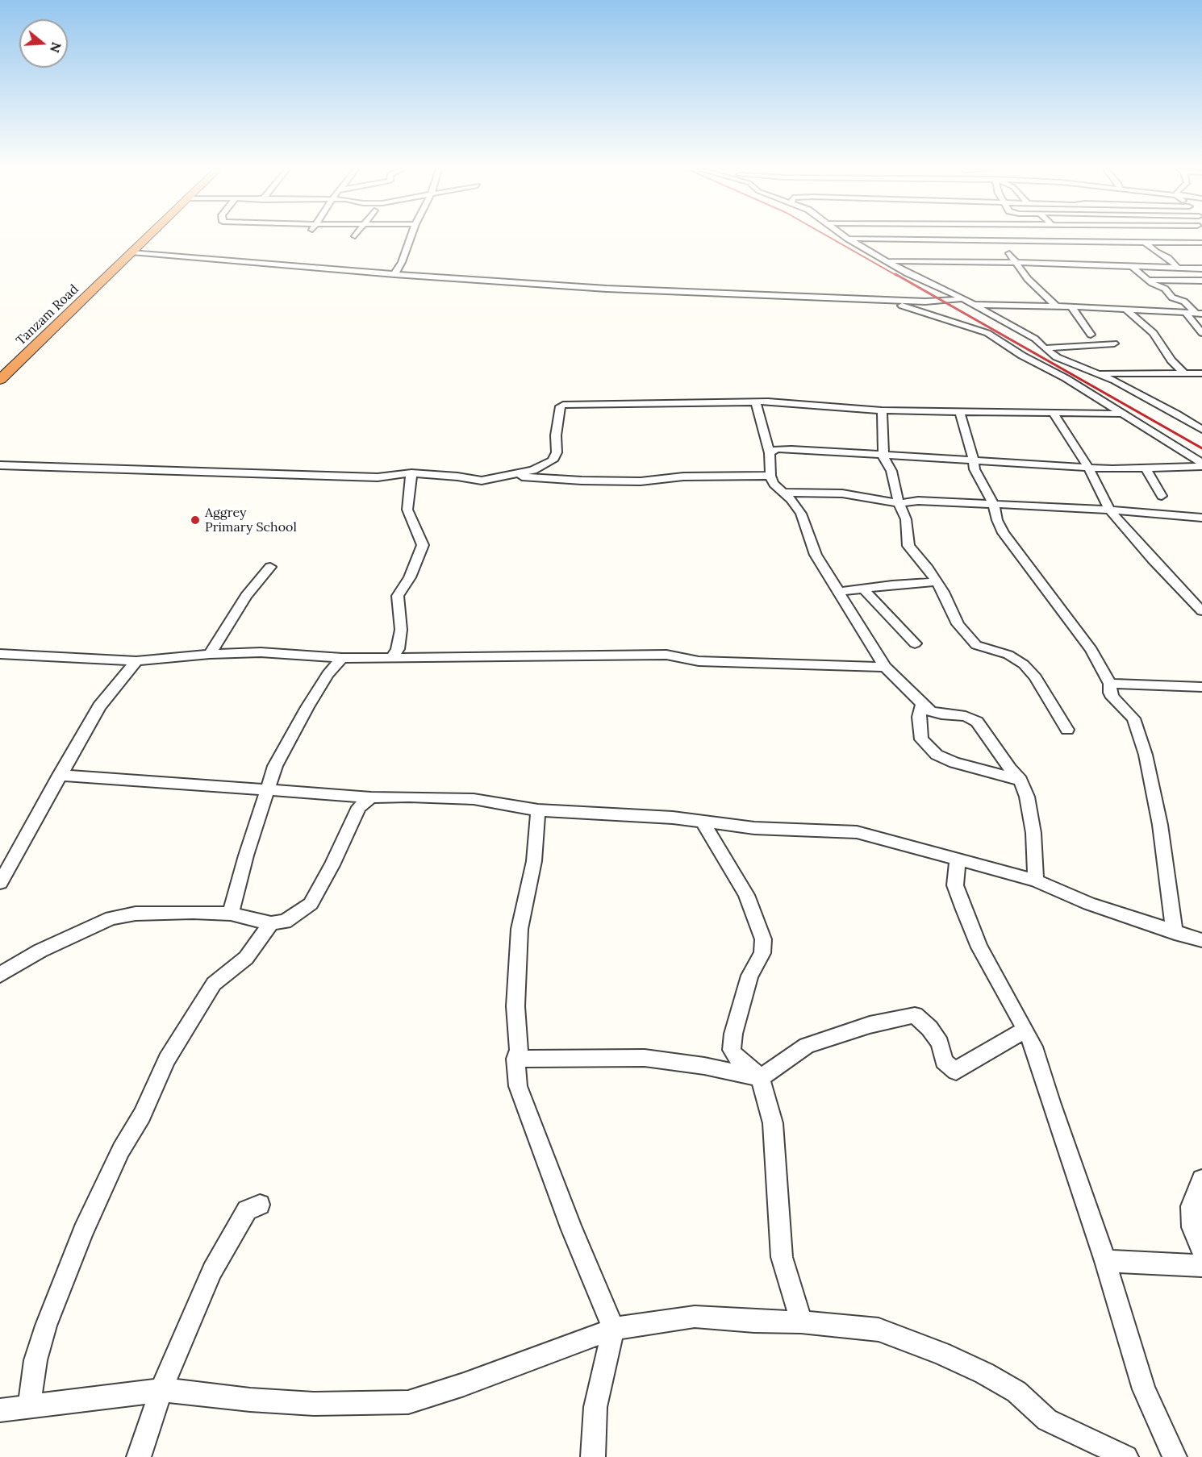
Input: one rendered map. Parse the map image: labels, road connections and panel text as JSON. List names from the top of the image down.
{
  "streets": {
    "highway": ["Tanzam Road"]
  },
  "places": ["Aggrey Primary School"],
  "north": "right"
}
